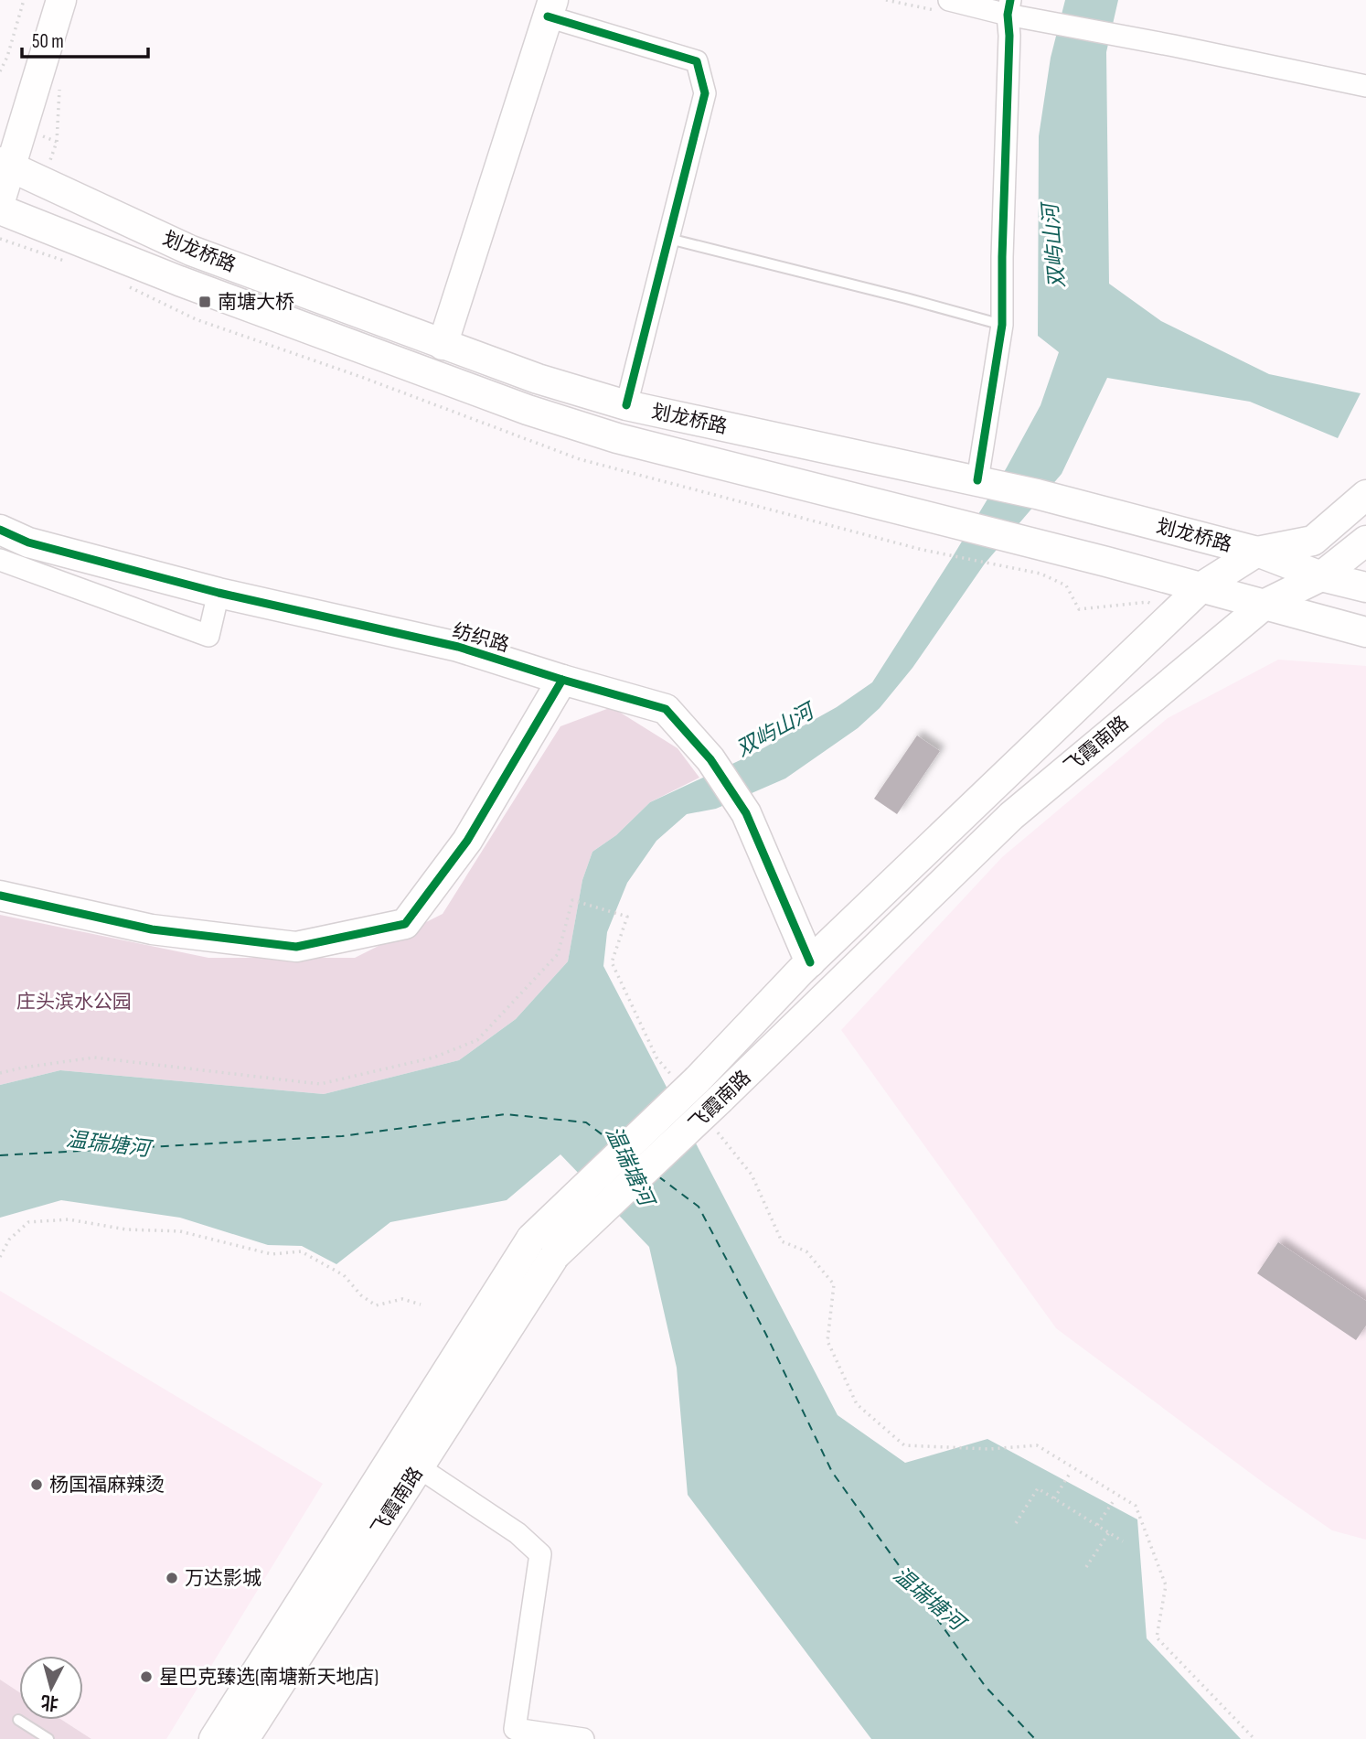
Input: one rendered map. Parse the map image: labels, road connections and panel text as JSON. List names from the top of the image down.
{
  "streets": {
    "main road": ["划龙桥路", "纺织路", "飞霞南路"]
  },
  "crossings": [
    ["划龙桥路", "飞霞南路"],
    ["纺织路", "飞霞南路"]
  ],
  "water": ["双屿山河", "温瑞塘河"],
  "parks": ["庄头滨水公园"],
  "places": {
    "transit": ["南塘大桥"],
    "other": ["杨国福麻辣烫", "万达影城", "星巴克臻选(南塘新天地店)"]
  },
  "scale_bar": "50 m",
  "north": "bottom"
}
